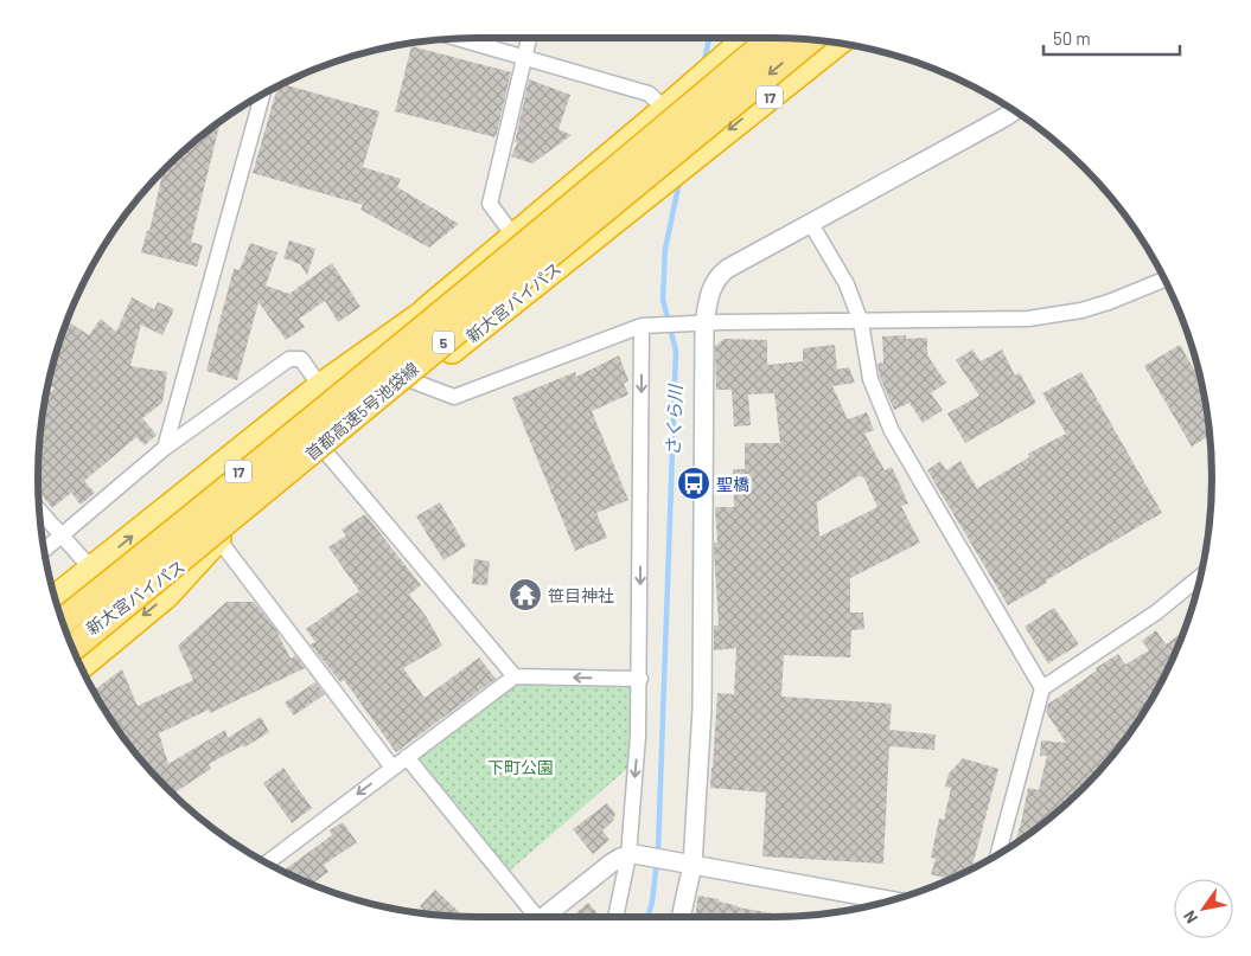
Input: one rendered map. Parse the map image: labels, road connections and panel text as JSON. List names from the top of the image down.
{
  "streets": {
    "highway": [
      "17",
      "新大宮バイパス",
      "5",
      "首都高速5号池袋線"
    ]
  },
  "crossings": [
    ["17", "新大宮バイパス"]
  ],
  "water": ["さくら川"],
  "parks": ["下町公園"],
  "places": {
    "bus stop": ["聖橋"],
    "temple": ["笹目神社"]
  },
  "scale_bar": "50 m",
  "north": "bottom left"
}
